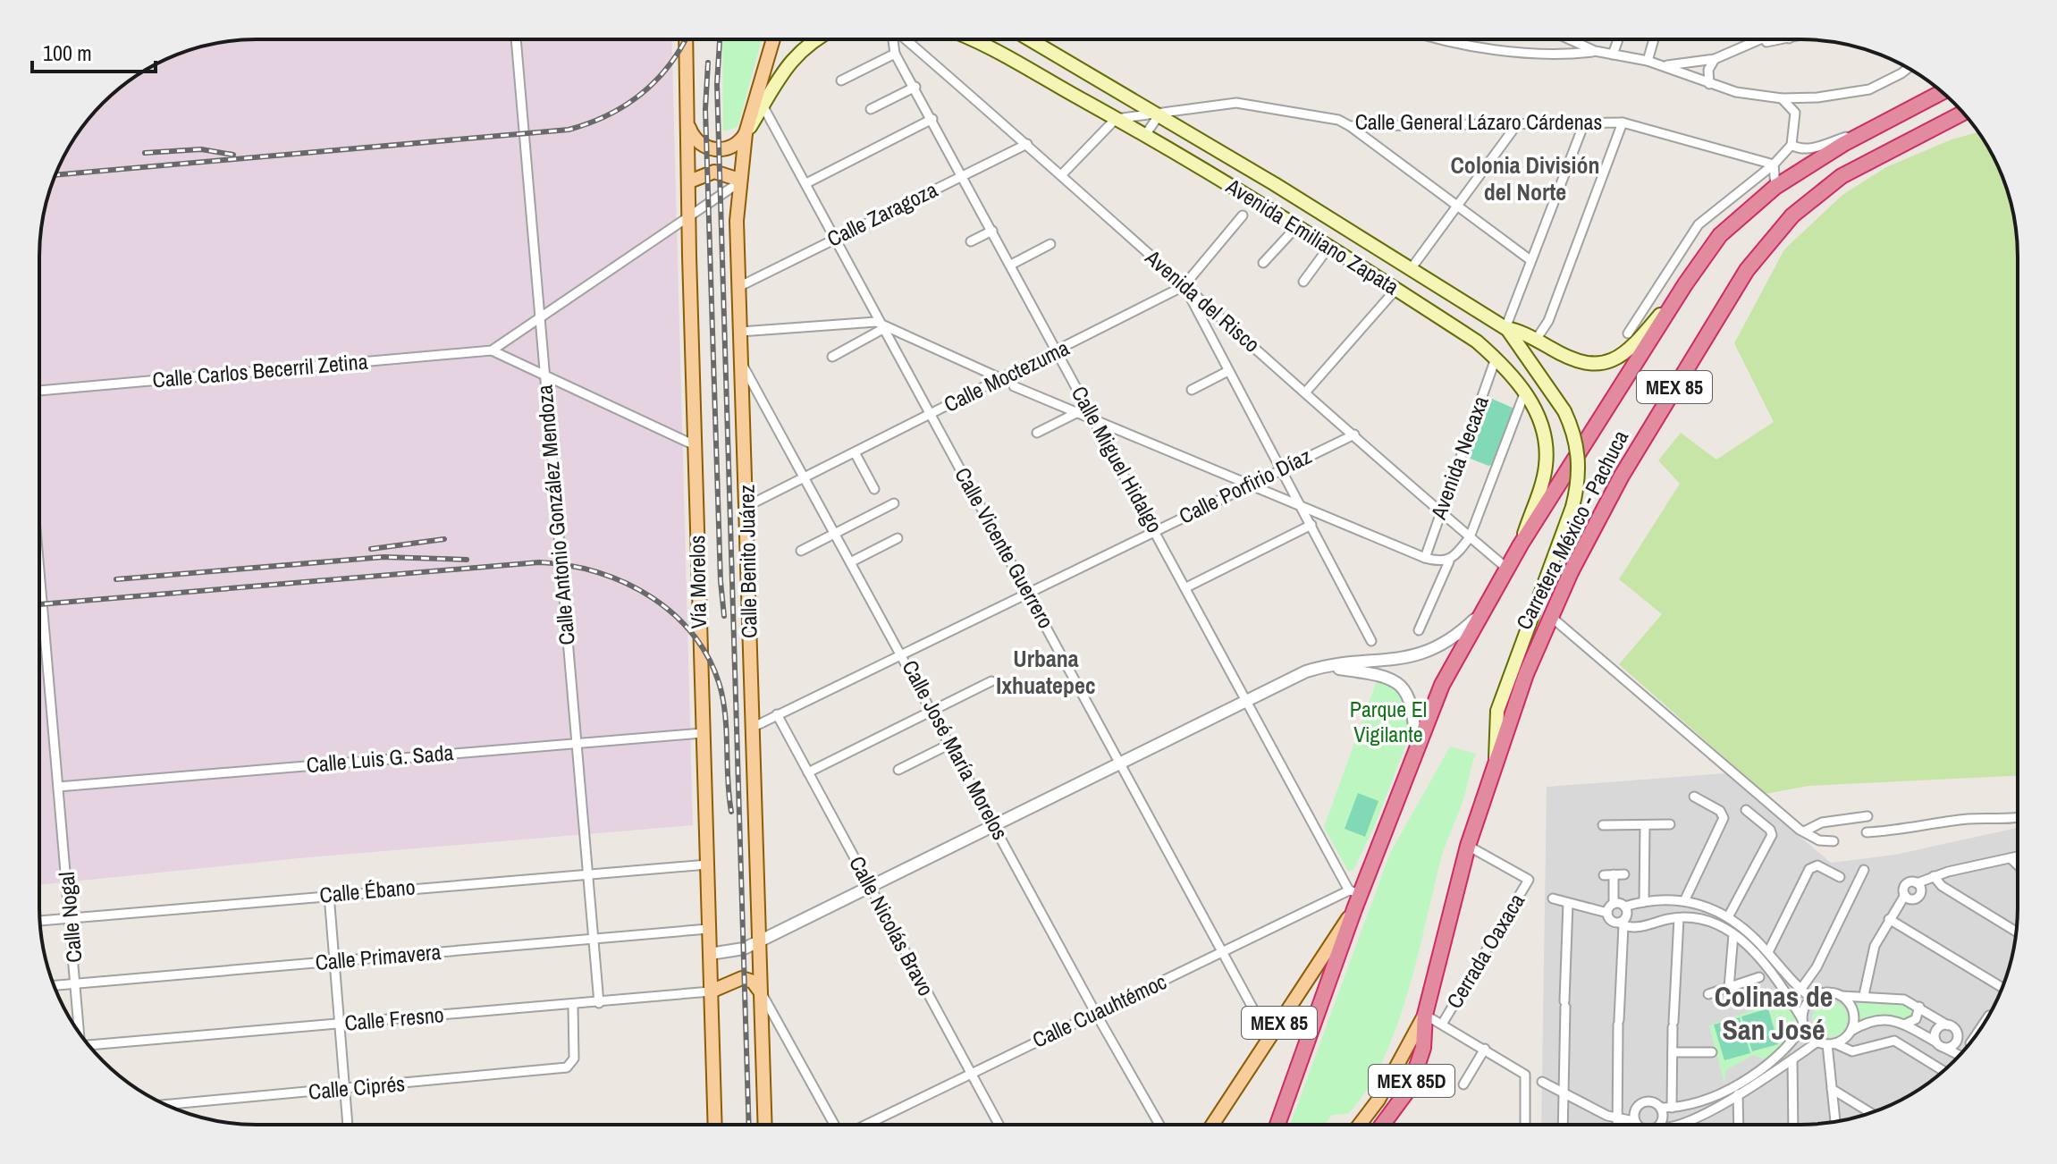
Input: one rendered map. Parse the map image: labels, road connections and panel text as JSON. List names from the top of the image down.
{
  "streets": {
    "highway": ["MEX 85", "Carretera México - Pachuca", "MEX 85D"],
    "main road": ["Avenida Emiliano Zapata", "Calle Benito Juárez", "Vía Morelos"],
    "street": [
      "Calle General Lázaro Cárdenas",
      "Calle Zaragoza",
      "Avenida del Risco",
      "Calle Carlos Becerril Zetina",
      "Calle Moctezuma",
      "Avenida Necaxa",
      "Calle Miguel Hidalgo",
      "Calle Porfirio Díaz",
      "Calle Antonio González Mendoza",
      "Calle Vicente Guerrero",
      "Calle José María Morelos",
      "Calle Luis G. Sada",
      "Calle Ébano",
      "Calle Nogal",
      "Calle Nicolás Bravo",
      "Cerrada Oaxaca",
      "Calle Primavera",
      "Calle Cuauhtémoc",
      "Calle Fresno",
      "Calle Ciprés"
    ]
  },
  "crossings": [
    ["Calle General Lázaro Cárdenas", "Avenida Emiliano Zapata"],
    ["Calle Zaragoza", "Avenida del Risco"],
    ["Calle Zaragoza", "Calle Miguel Hidalgo"],
    ["Calle Zaragoza", "Calle Vicente Guerrero"],
    ["Calle Zaragoza", "Calle Benito Juárez"],
    ["Avenida Emiliano Zapata", "Avenida Necaxa"],
    ["Avenida Emiliano Zapata", "Carretera México - Pachuca"],
    ["Avenida del Risco", "Calle Moctezuma"],
    ["Avenida del Risco", "Avenida Necaxa"],
    ["Avenida del Risco", "Calle Miguel Hidalgo"],
    ["Avenida del Risco", "Calle Porfirio Díaz"],
    ["Avenida del Risco", "Carretera México - Pachuca"],
    ["Calle Carlos Becerril Zetina", "Calle Antonio González Mendoza"],
    ["Calle Carlos Becerril Zetina", "Calle Benito Juárez"],
    ["Calle Carlos Becerril Zetina", "Vía Morelos"],
    ["Calle Moctezuma", "Calle Miguel Hidalgo"],
    ["Calle Moctezuma", "Calle Vicente Guerrero"],
    ["Calle Moctezuma", "Calle Benito Juárez"],
    ["Calle Moctezuma", "Calle José María Morelos"],
    ["MEX 85", "Carretera México - Pachuca"],
    ["MEX 85", "Calle Vicente Guerrero"],
    ["MEX 85", "MEX 85D"],
    ["Calle Miguel Hidalgo", "Calle Porfirio Díaz"],
    ["Calle Miguel Hidalgo", "Carretera México - Pachuca"],
    ["Calle Miguel Hidalgo", "Calle Cuauhtémoc"],
    ["Calle Porfirio Díaz", "Calle Vicente Guerrero"],
    ["Calle Porfirio Díaz", "Calle Benito Juárez"],
    ["Calle Porfirio Díaz", "Calle José María Morelos"],
    ["Calle Porfirio Díaz", "Calle Nicolás Bravo"],
    ["Calle Antonio González Mendoza", "Calle Luis G. Sada"],
    ["Calle Antonio González Mendoza", "Calle Ébano"],
    ["Calle Antonio González Mendoza", "Calle Primavera"],
    ["Calle Antonio González Mendoza", "Calle Fresno"],
    ["Carretera México - Pachuca", "Cerrada Oaxaca"],
    ["Carretera México - Pachuca", "Calle Cuauhtémoc"],
    ["Carretera México - Pachuca", "MEX 85D"],
    ["Calle Vicente Guerrero", "Calle Cuauhtémoc"],
    ["Calle Benito Juárez", "Calle José María Morelos"],
    ["Vía Morelos", "Calle Luis G. Sada"],
    ["Vía Morelos", "Calle Ébano"],
    ["Vía Morelos", "Calle Primavera"],
    ["Vía Morelos", "Calle Fresno"],
    ["Calle José María Morelos", "Calle Cuauhtémoc"],
    ["Calle Luis G. Sada", "Calle Nogal"],
    ["Calle Ébano", "Calle Nogal"],
    ["Calle Nogal", "Calle Primavera"],
    ["Calle Nicolás Bravo", "Calle Cuauhtémoc"],
    ["Calle Fresno", "Calle Ciprés"]
  ],
  "districts": ["Colonia División del Norte", "Urbana Ixhuatepec", "Colinas de San José"],
  "parks": ["Parque El Vigilante"],
  "scale_bar": "100 m"
}
